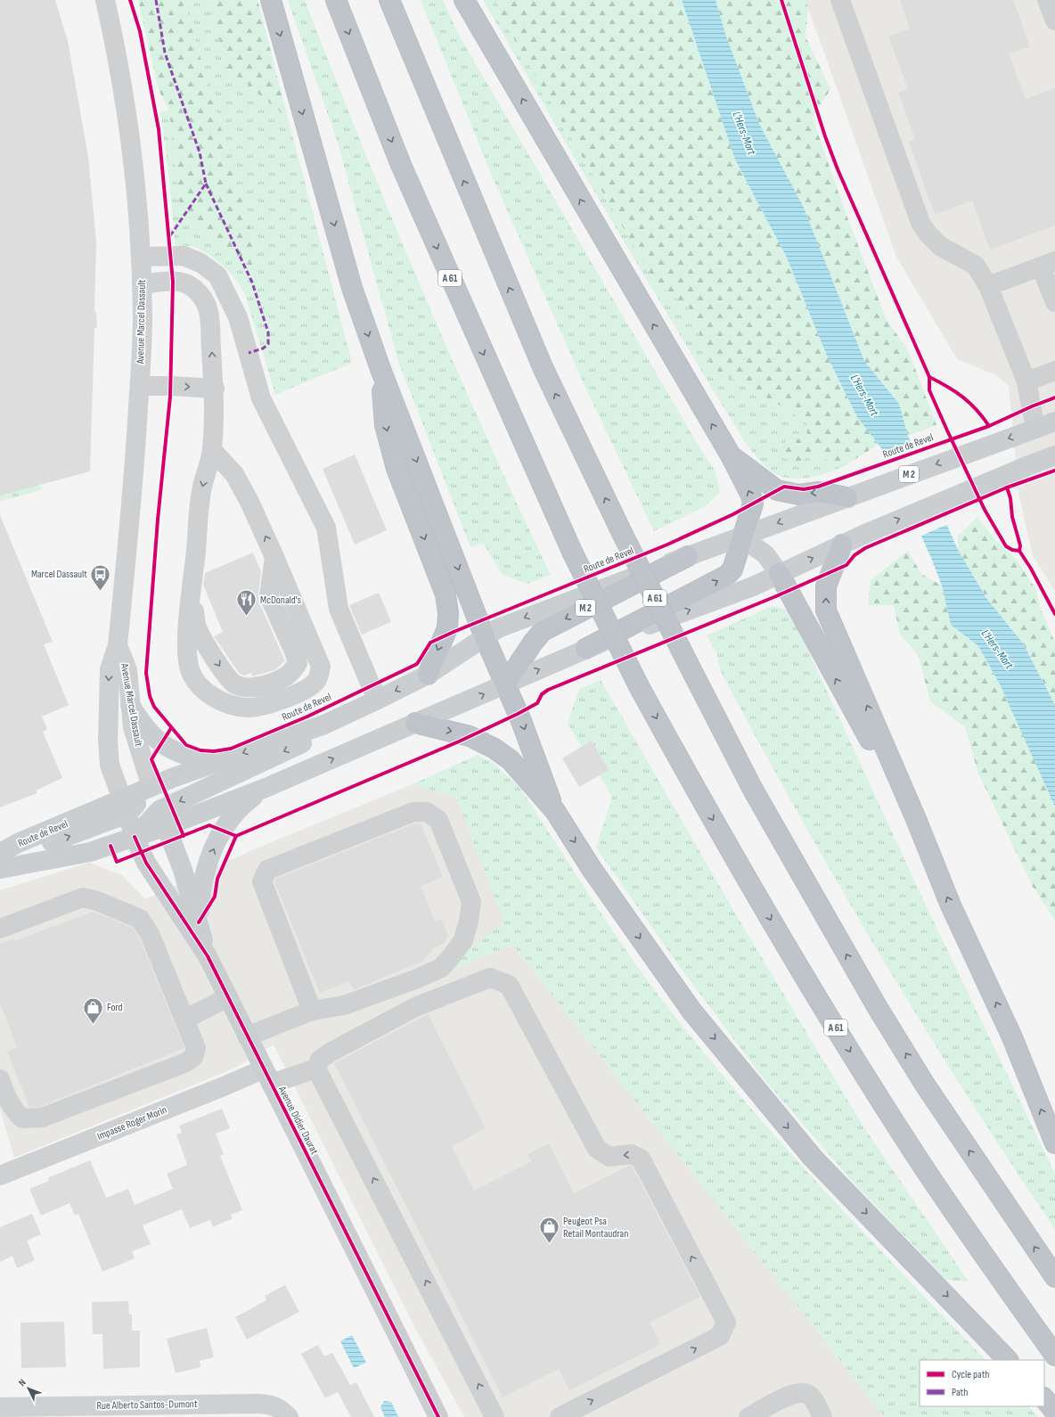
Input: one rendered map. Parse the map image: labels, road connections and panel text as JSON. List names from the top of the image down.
{
  "streets": {
    "highway": ["A 61", "M 2"],
    "main road": ["Avenue Marcel Dassault", "Route de Revel", "Avenue Didier Daurat"],
    "street": ["Impasse Roger Morin", "Rue Alberto Santos-Dumont"]
  },
  "crossings": [
    ["Avenue Marcel Dassault", "Route de Revel"],
    ["Avenue Marcel Dassault", "M 2"],
    ["Avenue Marcel Dassault", "Avenue Didier Daurat"],
    ["Route de Revel", "M 2"],
    ["Route de Revel", "Avenue Didier Daurat"],
    ["M 2", "Avenue Didier Daurat"],
    ["Avenue Didier Daurat", "Impasse Roger Morin"]
  ],
  "water": ["L'Hers-Mort"],
  "places": {
    "bus stop": ["Marcel Dassault"],
    "restaurant": ["McDonald's"],
    "shop": ["Ford", "Peugeot Psa Retail Montaudran"]
  },
  "legend": ["Cycle path", "Path"],
  "north": "top left"
}
